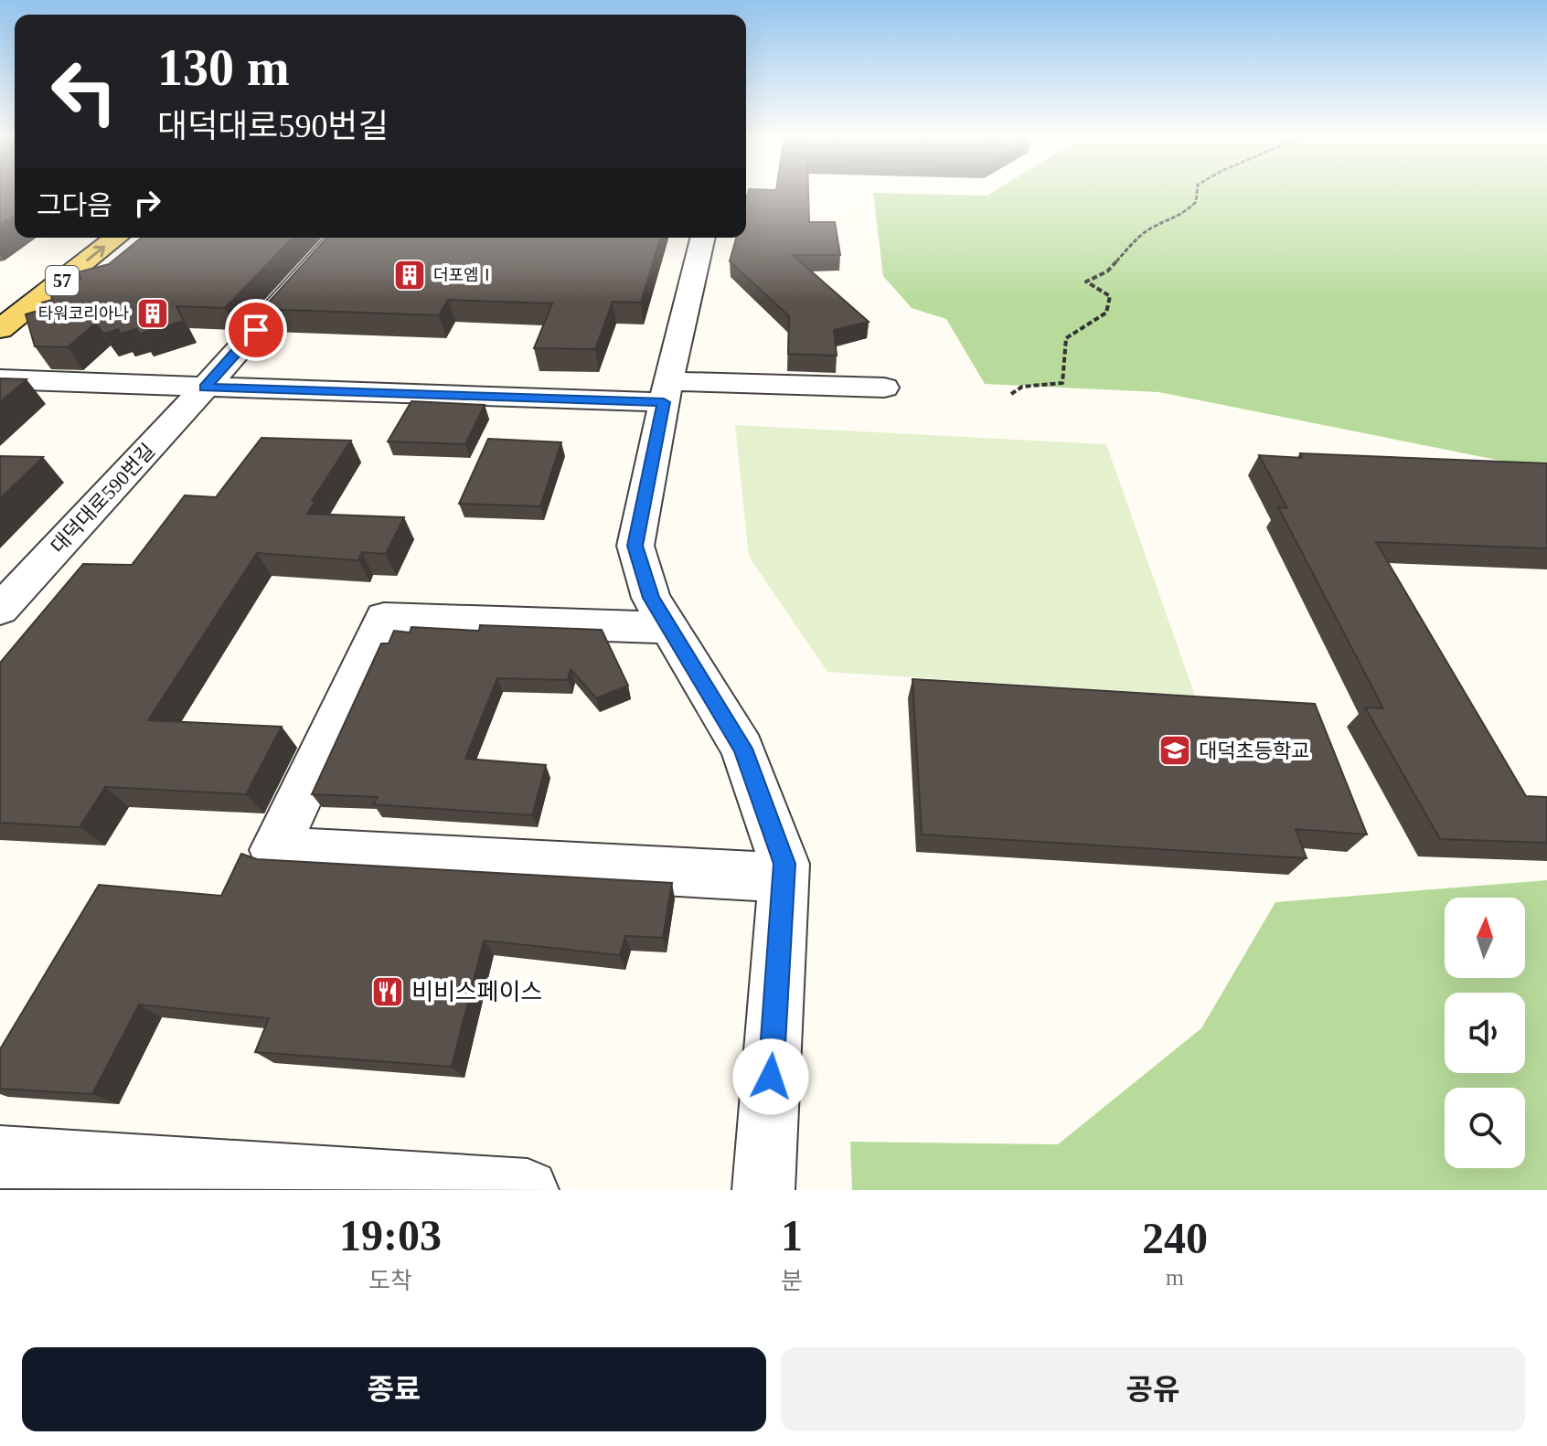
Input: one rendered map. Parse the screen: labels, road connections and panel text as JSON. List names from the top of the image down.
{
  "streets": {
    "main road": ["57"],
    "street": ["대덕대로590번길"]
  },
  "places": {
    "building": ["더포엠Ⅰ", "타워코리아나"],
    "school or university": ["대덕초등학교"],
    "restaurant": ["비비스페이스"]
  },
  "north": "top",
  "page": {
    "turn": ["130 m", "대덕대로590번길"],
    "then": "그다음",
    "eta": [
      "19:03",
      "도착",
      "1",
      "분",
      "240",
      "m"
    ],
    "buttons": ["종료", "공유"]
  }
}
